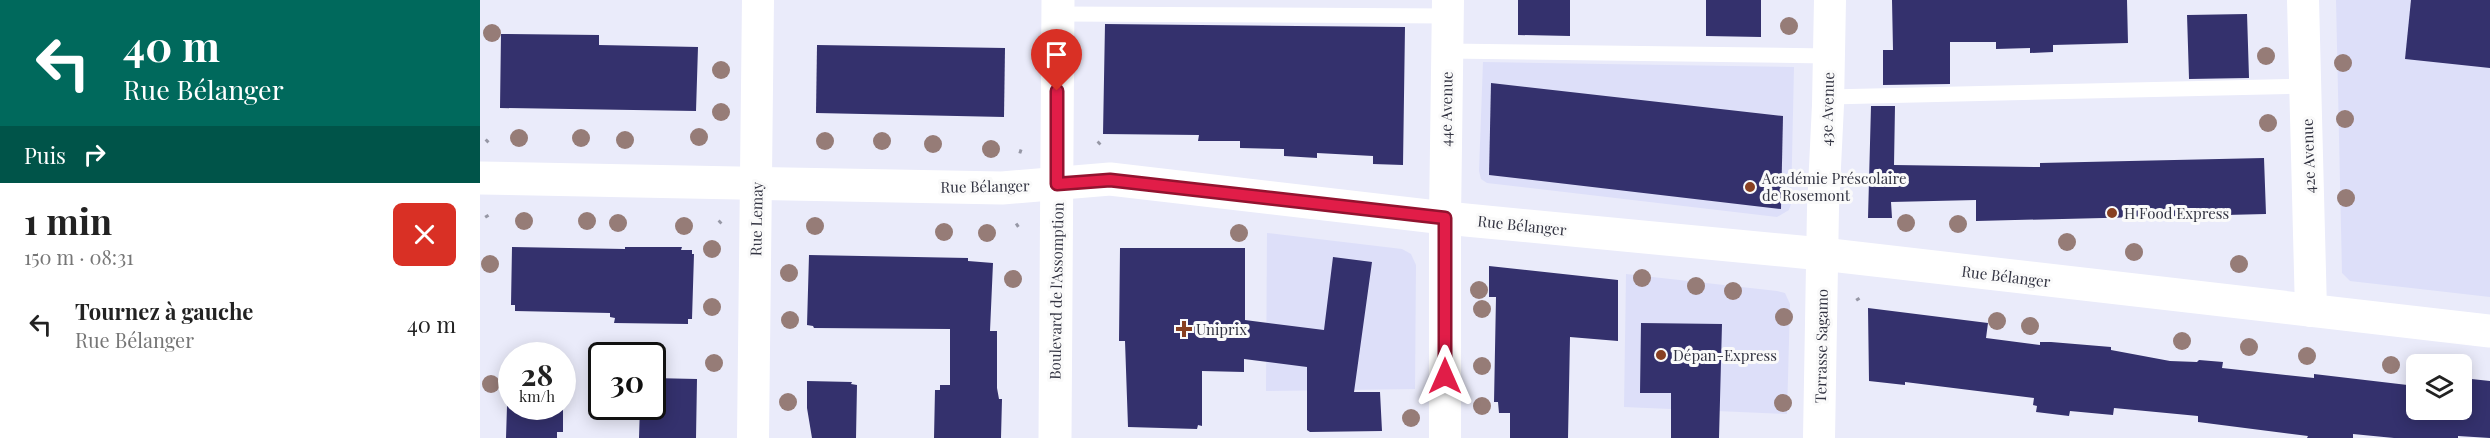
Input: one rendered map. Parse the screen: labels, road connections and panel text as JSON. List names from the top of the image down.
{
  "streets": {
    "street": [
      "44e Avenue",
      "43e Avenue",
      "42e Avenue",
      "Rue Bélanger",
      "Rue Lemay",
      "Boulevard de l'Assomption",
      "Terrasse Sagamo"
    ]
  },
  "crossings": [
    ["44e Avenue", "Rue Bélanger"],
    ["43e Avenue", "Rue Bélanger"],
    ["43e Avenue", "Terrasse Sagamo"],
    ["42e Avenue", "Rue Bélanger"],
    ["Rue Bélanger", "Rue Lemay"],
    ["Rue Bélanger", "Boulevard de l'Assomption"],
    ["Rue Bélanger", "Terrasse Sagamo"]
  ],
  "places": {
    "other": ["Académie Préscolaire de Rosemont", "H Food Express", "Dépan-Express"],
    "health": ["Uniprix"]
  },
  "page": {
    "turn": ["40 m", "Rue Bélanger"],
    "then": "Puis",
    "heading": ["1 min", "150 m · 08:31"],
    "list": [
      {
        "name": "Tournez à gauche",
        "note": "Rue Bélanger",
        "value": "40 m"
      }
    ],
    "speed": "28 km/h",
    "limit": "30"
  }
}
